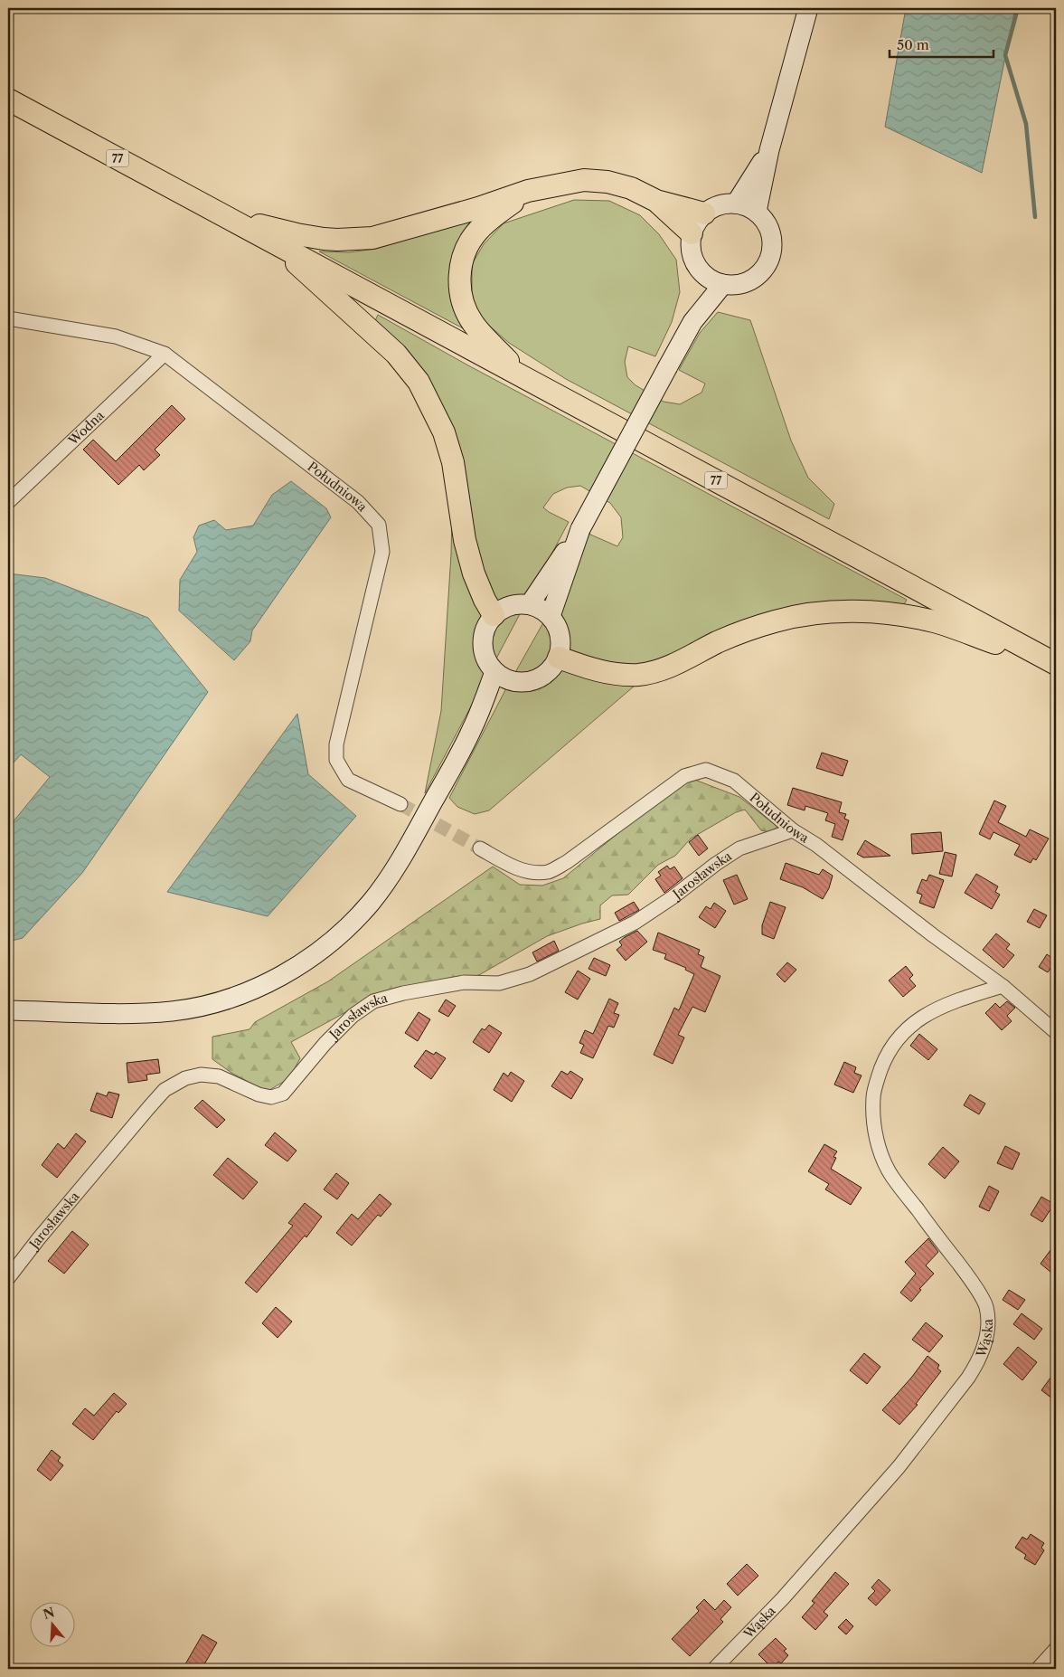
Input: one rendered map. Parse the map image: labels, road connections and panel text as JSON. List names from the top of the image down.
{
  "streets": {
    "main road": ["77"],
    "street": [
      "Wodna",
      "Południowa",
      "Jarosławska",
      "Wąska"
    ]
  },
  "crossings": [
    ["Wodna", "Południowa"],
    ["Południowa", "Jarosławska"],
    ["Południowa", "Wąska"]
  ],
  "scale_bar": "50 m",
  "north": "top"
}
